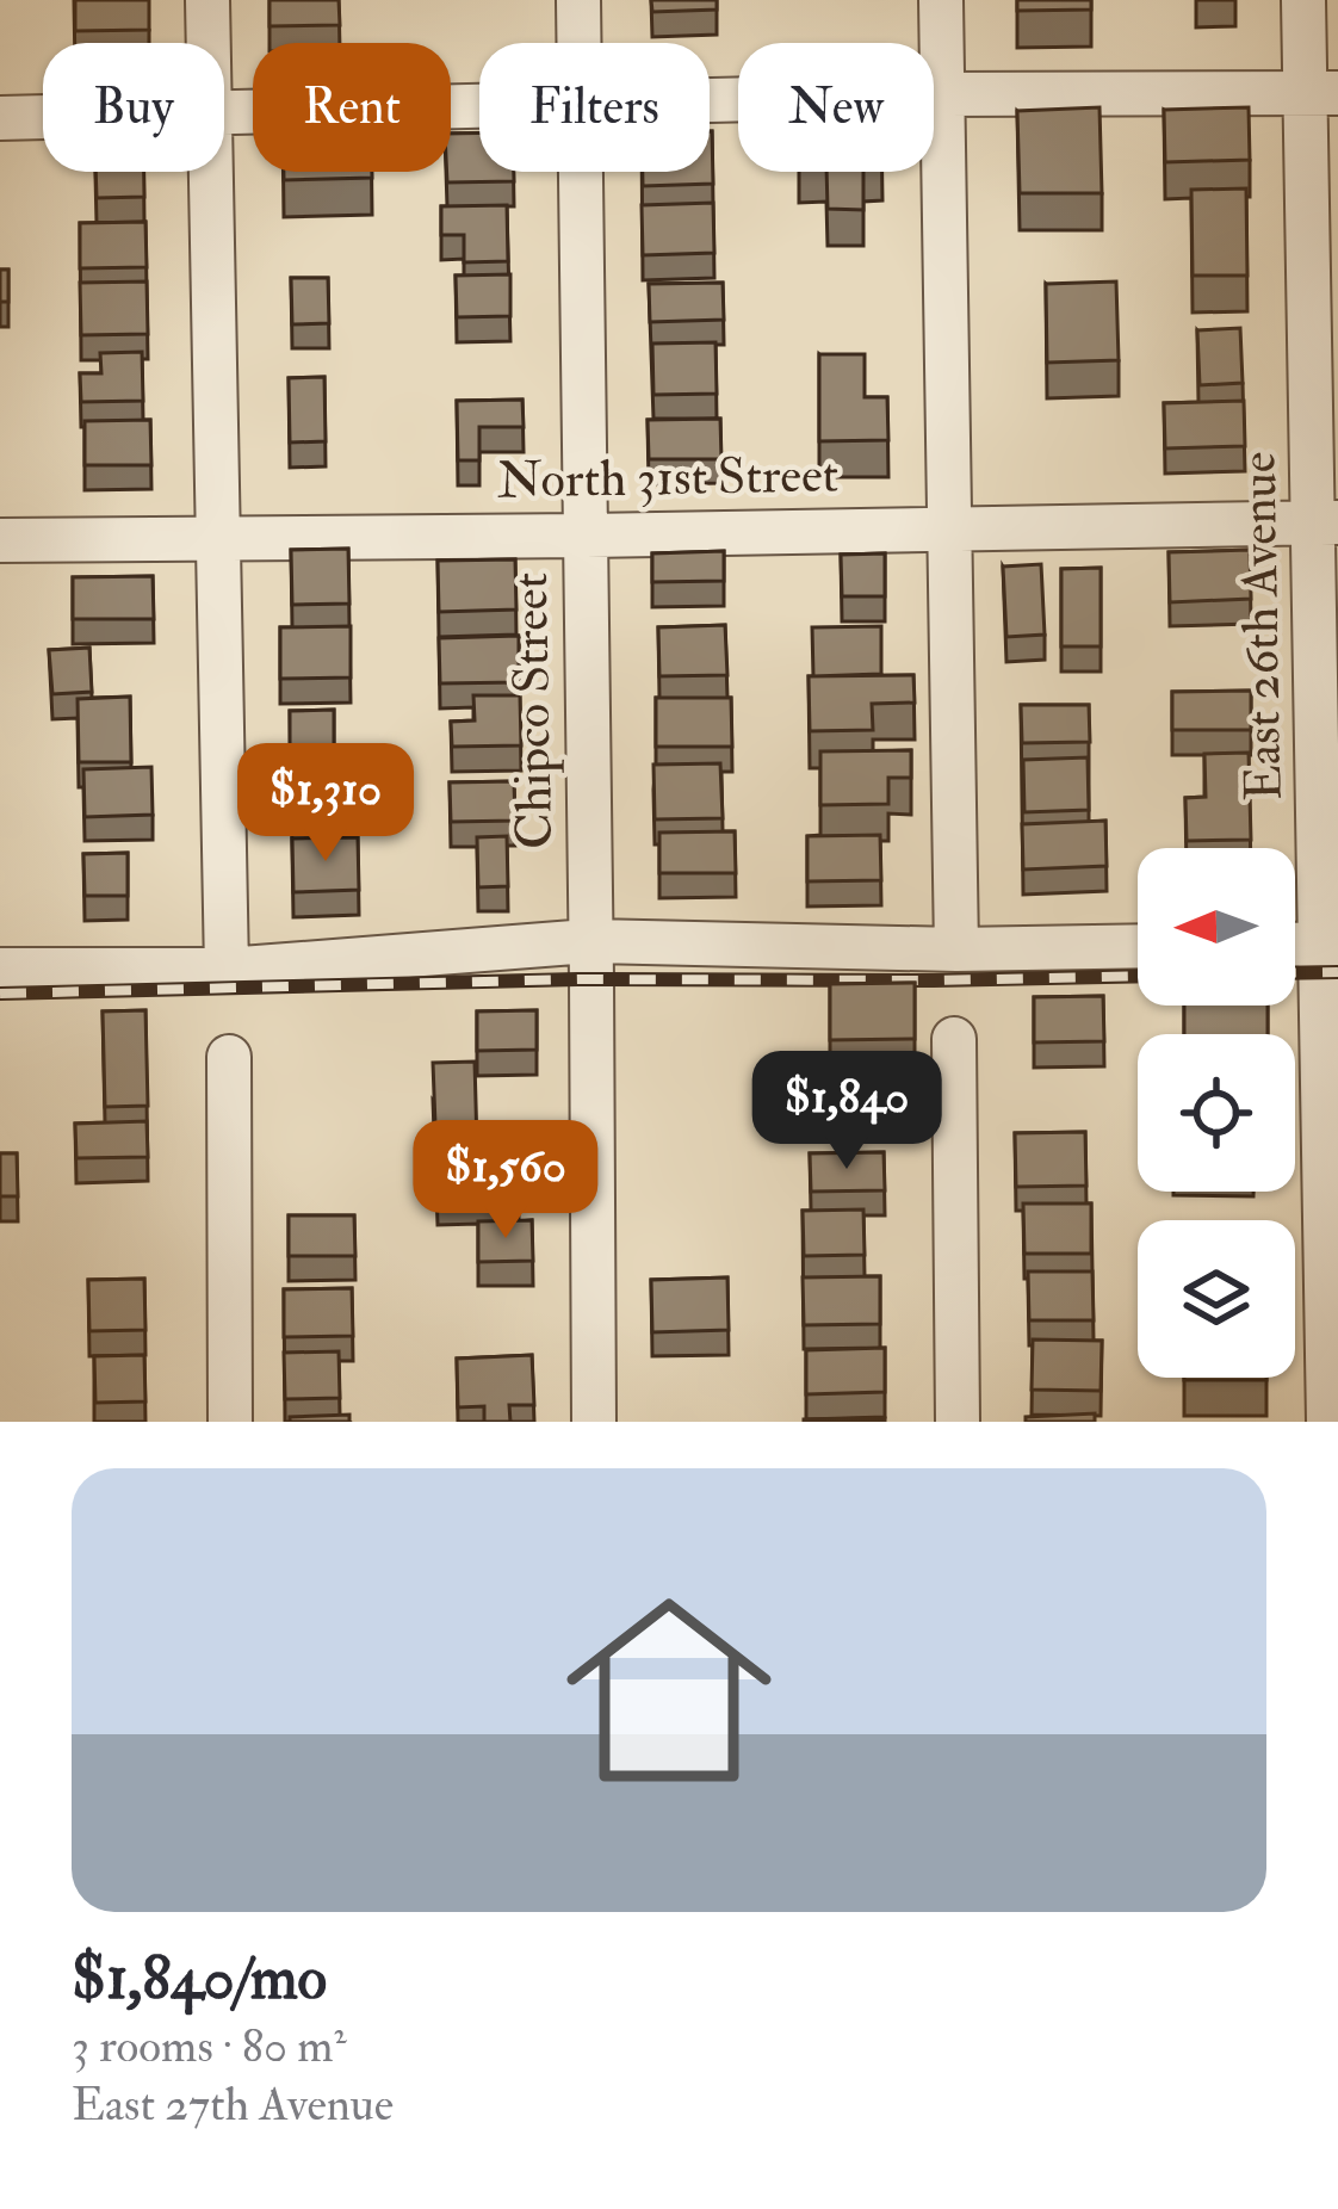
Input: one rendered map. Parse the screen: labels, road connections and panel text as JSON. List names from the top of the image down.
{
  "streets": {
    "street": ["North 31st Street", "East 26th Avenue", "Chipco Street"]
  },
  "crossings": [
    ["North 31st Street", "East 26th Avenue"],
    ["North 31st Street", "Chipco Street"]
  ],
  "north": "left",
  "page": {
    "chip": [
      "Buy",
      "Rent",
      "Filters",
      "New"
    ],
    "price": ["$1,310", "$1,840", "$1,560"],
    "list": [
      {
        "name": "$1,840/mo",
        "note": "3 rooms · 80 m² · East 27th Avenue"
      }
    ]
  }
}
